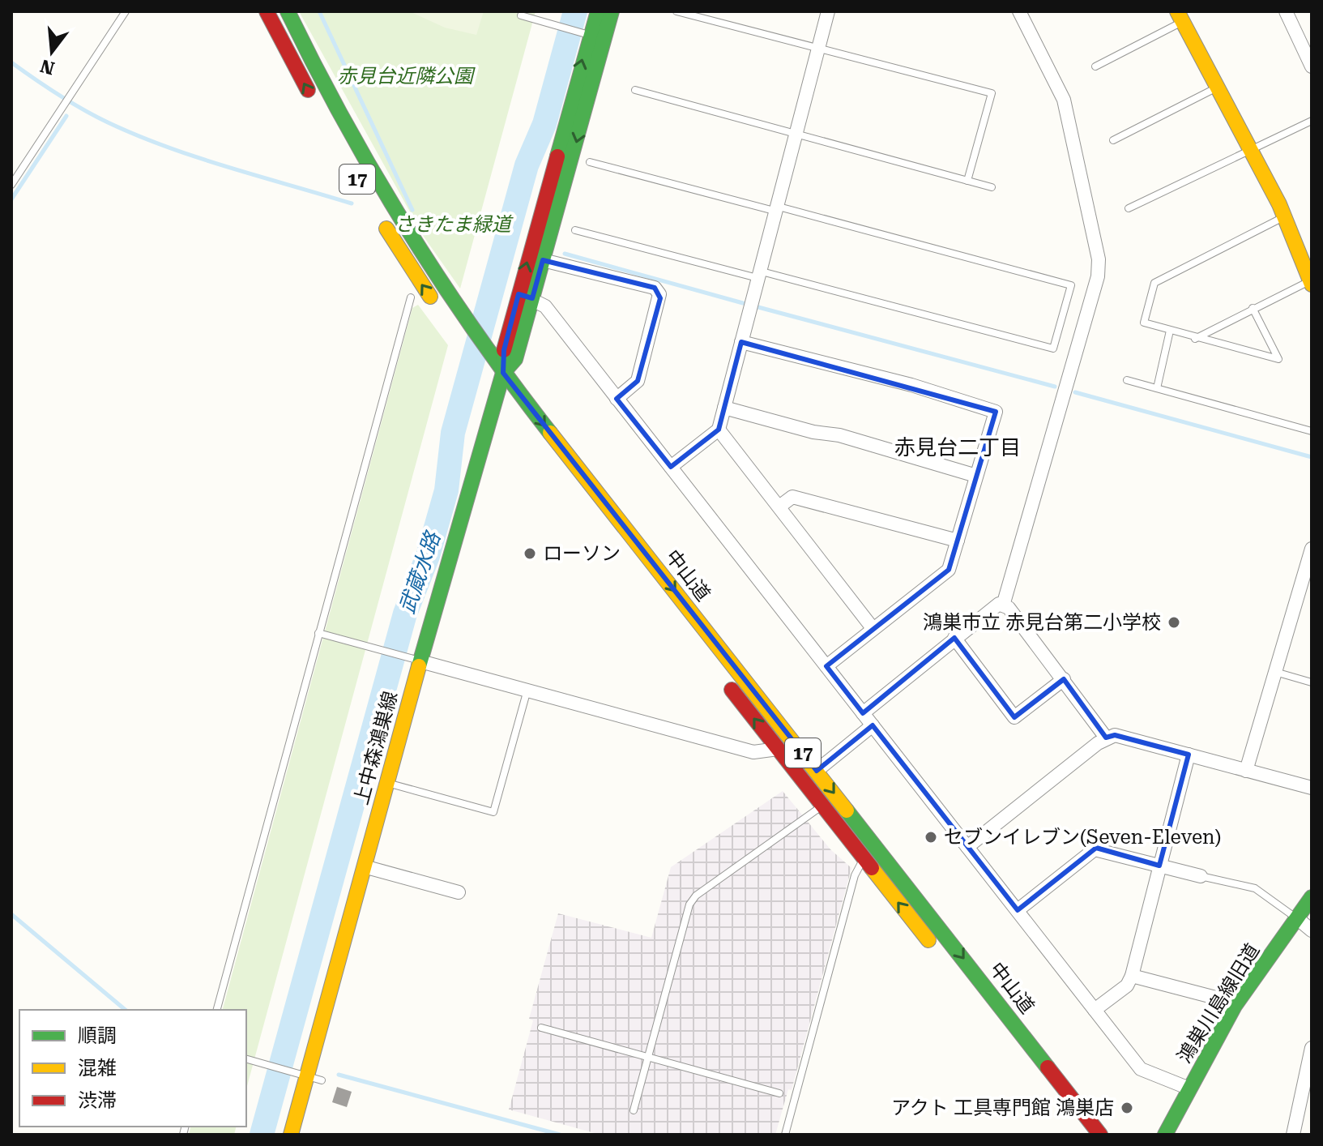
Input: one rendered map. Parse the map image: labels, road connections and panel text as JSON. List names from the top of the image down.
{
  "streets": {
    "main road": [
      "17",
      "中山道",
      "上中森鴻巣線",
      "鴻巣川島線旧道"
    ]
  },
  "crossings": [
    ["中山道", "上中森鴻巣線"]
  ],
  "districts": ["赤見台二丁目"],
  "water": ["武蔵水路"],
  "parks": ["赤見台近隣公園", "さきたま緑道"],
  "places": [
    "ローソン",
    "鴻巣市立 赤見台第二小学校",
    "セブンイレブン(Seven-Eleven)",
    "アクト 工具専門館 鴻巣店"
  ],
  "legend": ["順調", "混雑", "渋滞"],
  "north": "bottom"
}
